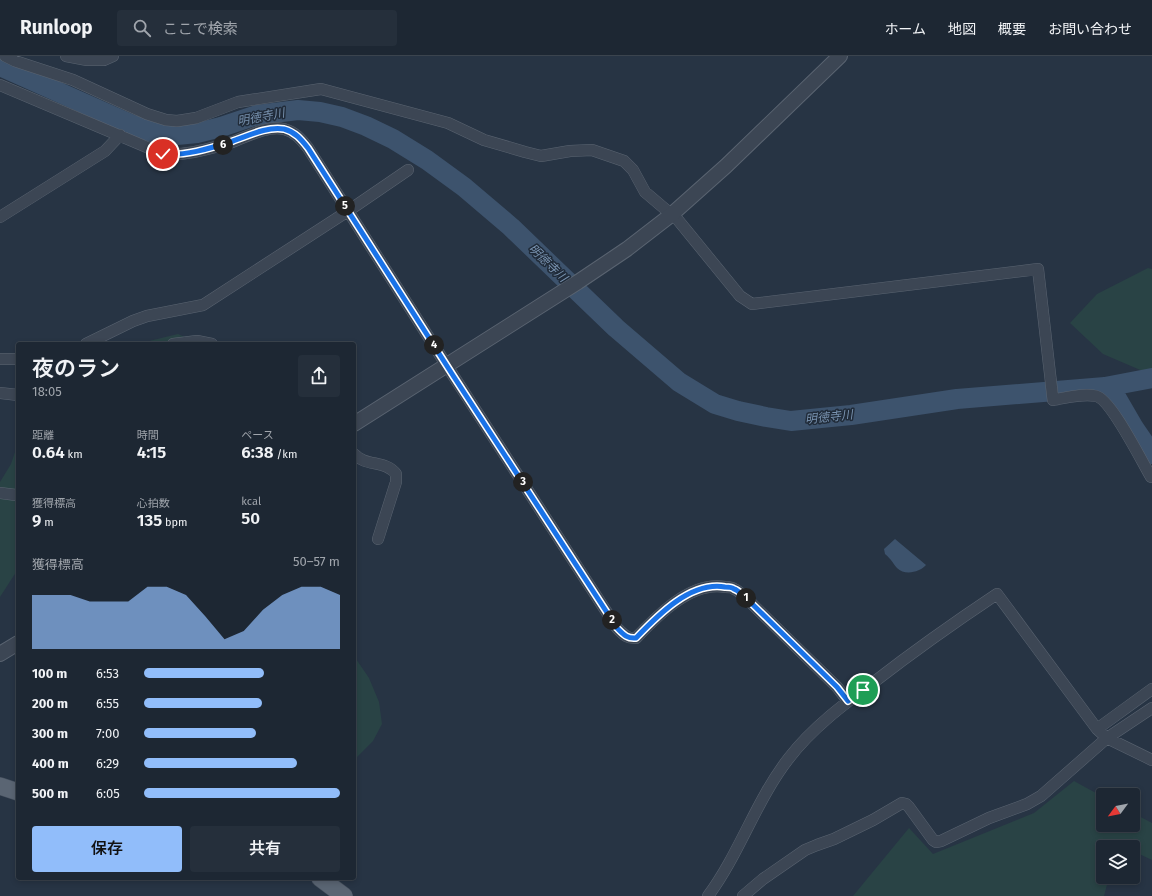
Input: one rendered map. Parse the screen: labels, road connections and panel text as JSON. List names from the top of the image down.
{
  "water": ["明徳寺川"],
  "north": "bottom left",
  "page": {
    "header": "Runloop",
    "search": "ここで検索",
    "nav": [
      "ホーム",
      "地図",
      "概要",
      "お問い合わせ"
    ],
    "pins": [
      "6",
      "5",
      "4",
      "3",
      "1",
      "2"
    ],
    "heading": ["夜のラン", "18:05"],
    "stats": [
      ["距離", "0.64 km"],
      ["時間", "4:15"],
      ["ペース", "6:38 /km"],
      ["獲得標高", "9 m"],
      ["心拍数", "135 bpm"],
      ["kcal", "50"]
    ],
    "chart": ["獲得標高", "50–57 m"],
    "list": [
      {
        "name": "100 m",
        "note": "6:53"
      },
      {
        "name": "200 m",
        "note": "6:55"
      },
      {
        "name": "300 m",
        "note": "7:00"
      },
      {
        "name": "400 m",
        "note": "6:29"
      },
      {
        "name": "500 m",
        "note": "6:05"
      }
    ],
    "buttons": ["保存", "共有"]
  }
}
